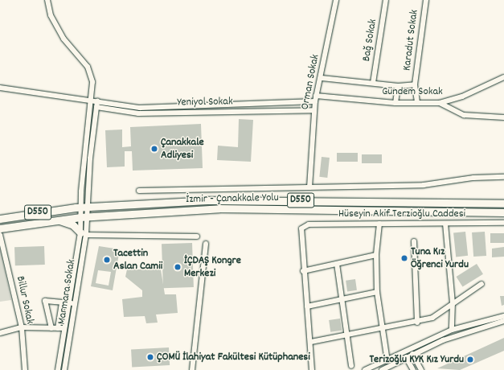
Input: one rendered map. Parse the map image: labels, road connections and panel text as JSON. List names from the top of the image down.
{
  "streets": {
    "highway": ["İzmir - Çanakkale Yolu", "D550"],
    "street": [
      "Bağ Sokak",
      "Karadut Sokak",
      "Orman Sokak",
      "Gündem Sokak",
      "Yeniyol Sokak",
      "Hüseyin Akif Terzioğlu Caddesi",
      "Marmara Sokak",
      "Billur Sokak"
    ]
  },
  "crossings": [
    ["Karadut Sokak", "Gündem Sokak"],
    ["Orman Sokak", "Gündem Sokak"],
    ["Orman Sokak", "Yeniyol Sokak"],
    ["İzmir - Çanakkale Yolu", "Marmara Sokak"]
  ],
  "places": [
    "Çanakkale Adliyesi",
    "Tuna Kız Öğrenci Yurdu",
    "Tacettin Aslan Camii",
    "İÇDAŞ Kongre Merkezi",
    "ÇOMÜ İlahiyat Fakültesi Kütüphanesi",
    "Terizoğlu KYK Kız Yurdu"
  ]
}
